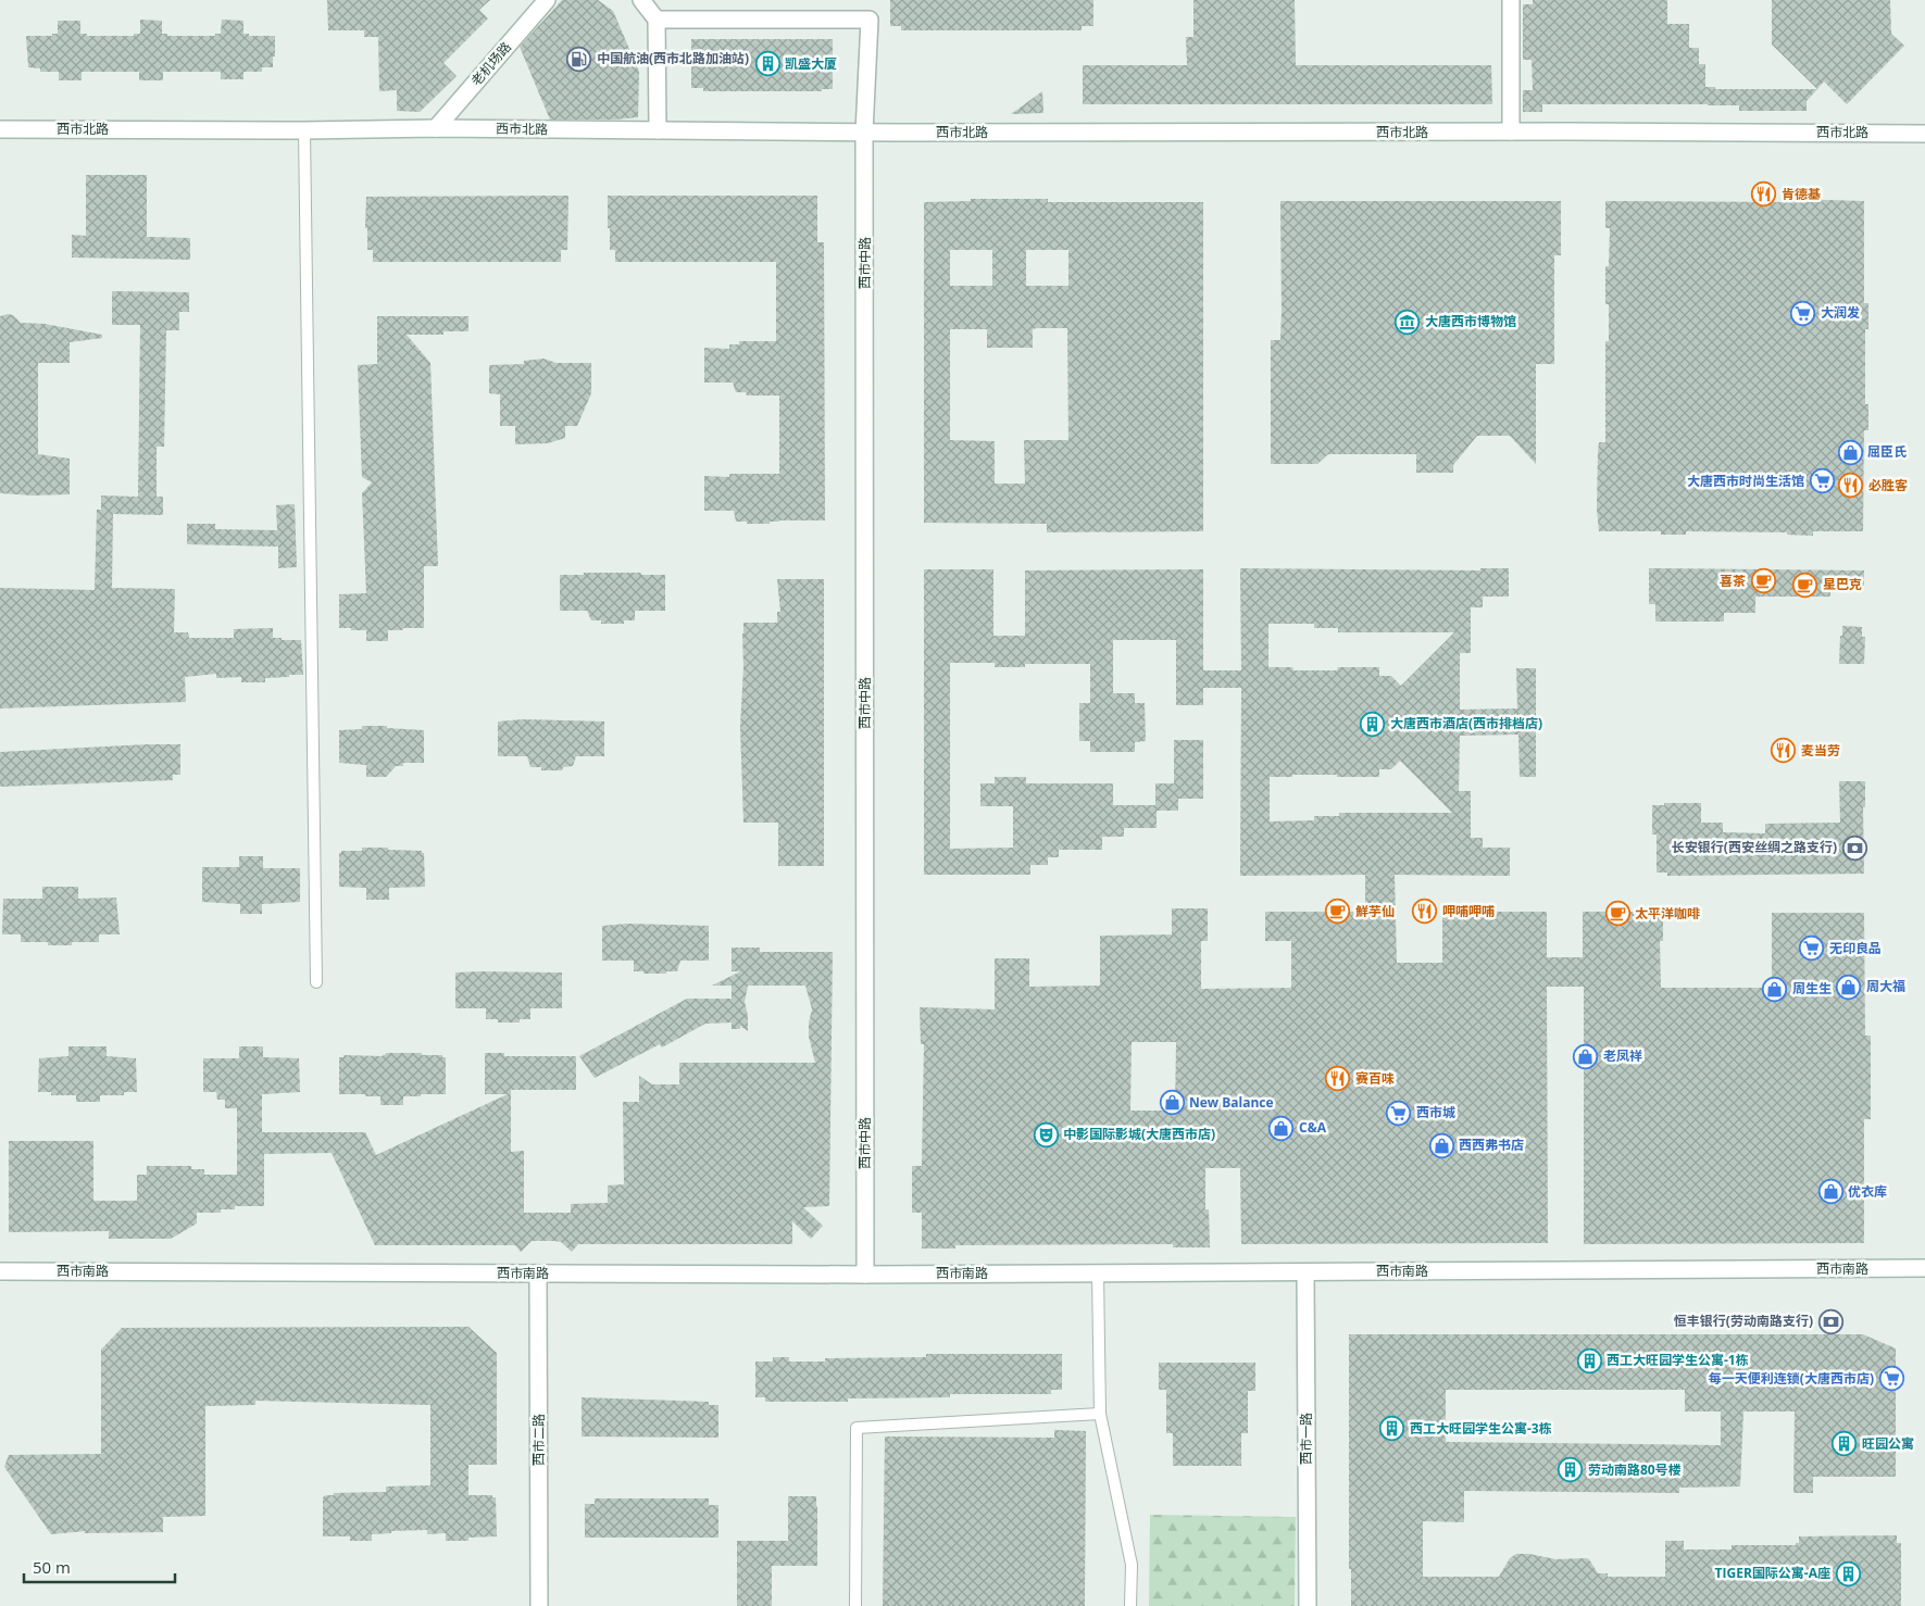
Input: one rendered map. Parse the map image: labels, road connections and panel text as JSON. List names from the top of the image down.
{
  "streets": {
    "street": [
      "老机场路",
      "西市北路",
      "西市中路",
      "西市南路",
      "西市一路",
      "西市二路"
    ]
  },
  "crossings": [
    ["老机场路", "西市北路"],
    ["西市北路", "西市中路"],
    ["西市中路", "西市南路"],
    ["西市南路", "西市一路"],
    ["西市南路", "西市二路"]
  ],
  "places": {
    "fuel station": ["中国航油(西市北路加油站)"],
    "building": [
      "凯盛大厦",
      "大唐西市酒店(西市排档店)",
      "西工大旺园学生公寓-1栋",
      "西工大旺园学生公寓-3栋",
      "旺园公寓",
      "劳动南路80号楼",
      "TIGER国际公寓-A座"
    ],
    "restaurant": [
      "肯德基",
      "必胜客",
      "麦当劳",
      "呷哺呷哺",
      "赛百味"
    ],
    "supermarket": [
      "大润发",
      "大唐西市时尚生活馆",
      "无印良品",
      "西市城",
      "每一天便利连锁(大唐西市店)"
    ],
    "museum": ["大唐西市博物馆"],
    "shop": [
      "屈臣氏",
      "周大福",
      "周生生",
      "老凤祥",
      "New Balance",
      "C&A",
      "西西弗书店",
      "优衣库"
    ],
    "cafe": [
      "喜茶",
      "星巴克",
      "鮮芋仙",
      "太平洋咖啡"
    ],
    "bank": ["长安银行(西安丝绸之路支行)", "恒丰银行(劳动南路支行)"],
    "theatre": ["中影国际影城(大唐西市店)"]
  },
  "scale_bar": "50 m"
}
